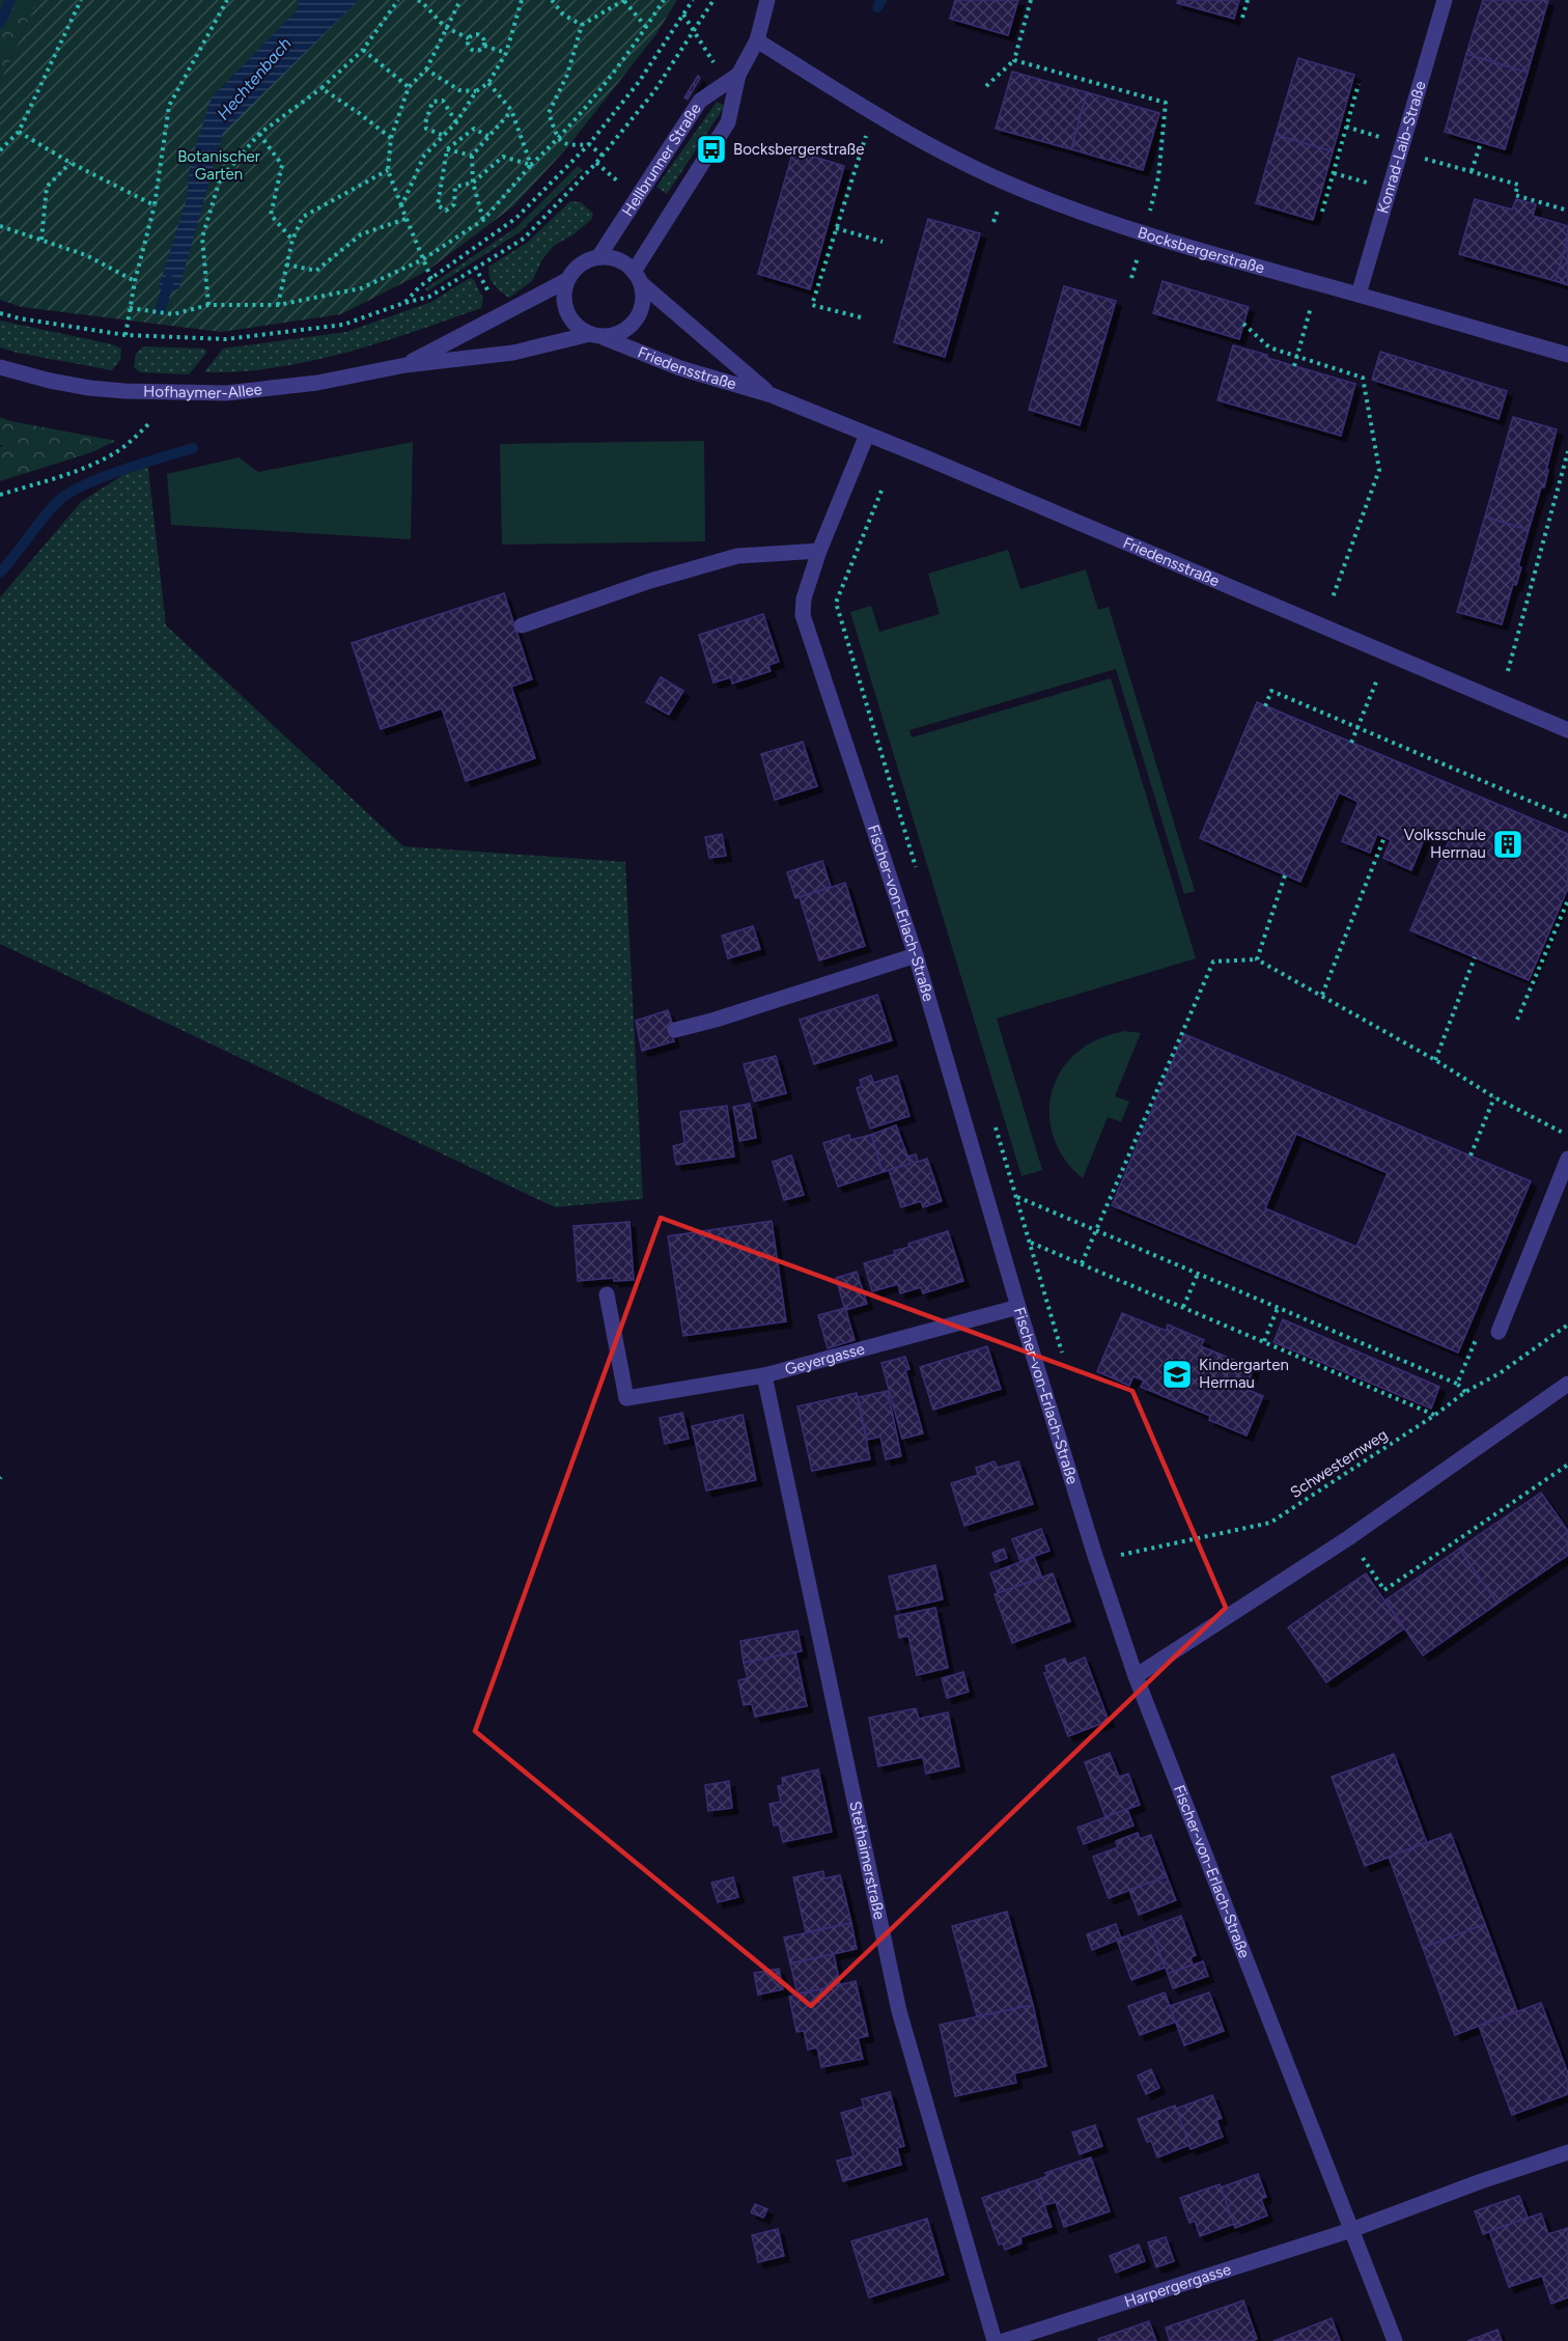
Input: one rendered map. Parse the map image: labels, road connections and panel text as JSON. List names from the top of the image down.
{
  "streets": {
    "street": [
      "Konrad-Laib-Straße",
      "Hellbrunner Straße",
      "Bocksbergerstraße",
      "Friedensstraße",
      "Hofhaymer-Allee",
      "Fischer-von-Erlach-Straße",
      "Geyergasse",
      "Stethaimerstraße",
      "Harpergergasse"
    ],
    "path": ["Schwesternweg"]
  },
  "crossings": [
    ["Konrad-Laib-Straße", "Bocksbergerstraße"],
    ["Hellbrunner Straße", "Bocksbergerstraße"],
    ["Hellbrunner Straße", "Friedensstraße"],
    ["Hellbrunner Straße", "Hofhaymer-Allee"],
    ["Friedensstraße", "Hofhaymer-Allee"],
    ["Friedensstraße", "Fischer-von-Erlach-Straße"],
    ["Fischer-von-Erlach-Straße", "Geyergasse"],
    ["Fischer-von-Erlach-Straße", "Harpergergasse"],
    ["Geyergasse", "Stethaimerstraße"]
  ],
  "water": ["Hechtenbach"],
  "parks": ["Botanischer Garten"],
  "places": {
    "bus stop": ["Bocksbergerstraße"],
    "building": ["Volksschule Herrnau"],
    "school or university": ["Kindergarten Herrnau"]
  }
}
